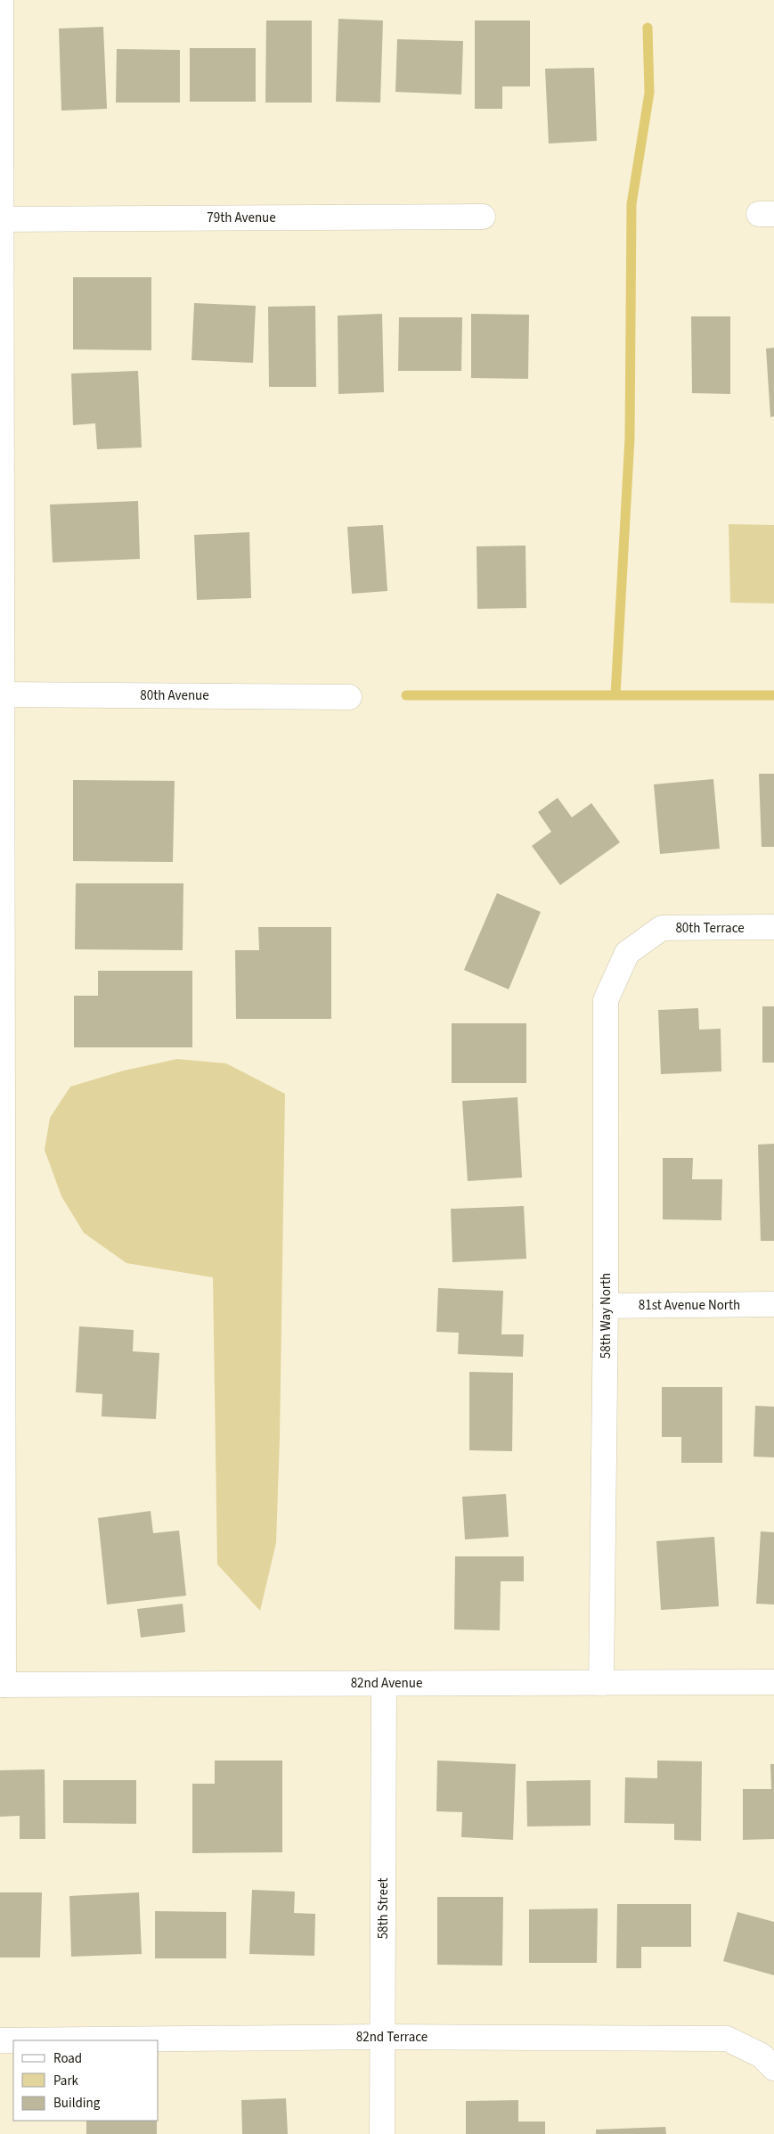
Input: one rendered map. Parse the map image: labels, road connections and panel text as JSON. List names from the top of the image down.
{
  "streets": {
    "street": [
      "79th Avenue",
      "80th Avenue",
      "80th Terrace",
      "81st Avenue North",
      "58th Way North",
      "82nd Avenue",
      "58th Street",
      "82nd Terrace"
    ]
  },
  "crossings": [
    ["80th Terrace", "58th Way North"],
    ["81st Avenue North", "58th Way North"],
    ["58th Way North", "82nd Avenue"],
    ["82nd Avenue", "58th Street"],
    ["58th Street", "82nd Terrace"]
  ],
  "legend": ["Road", "Park", "Building"]
}
